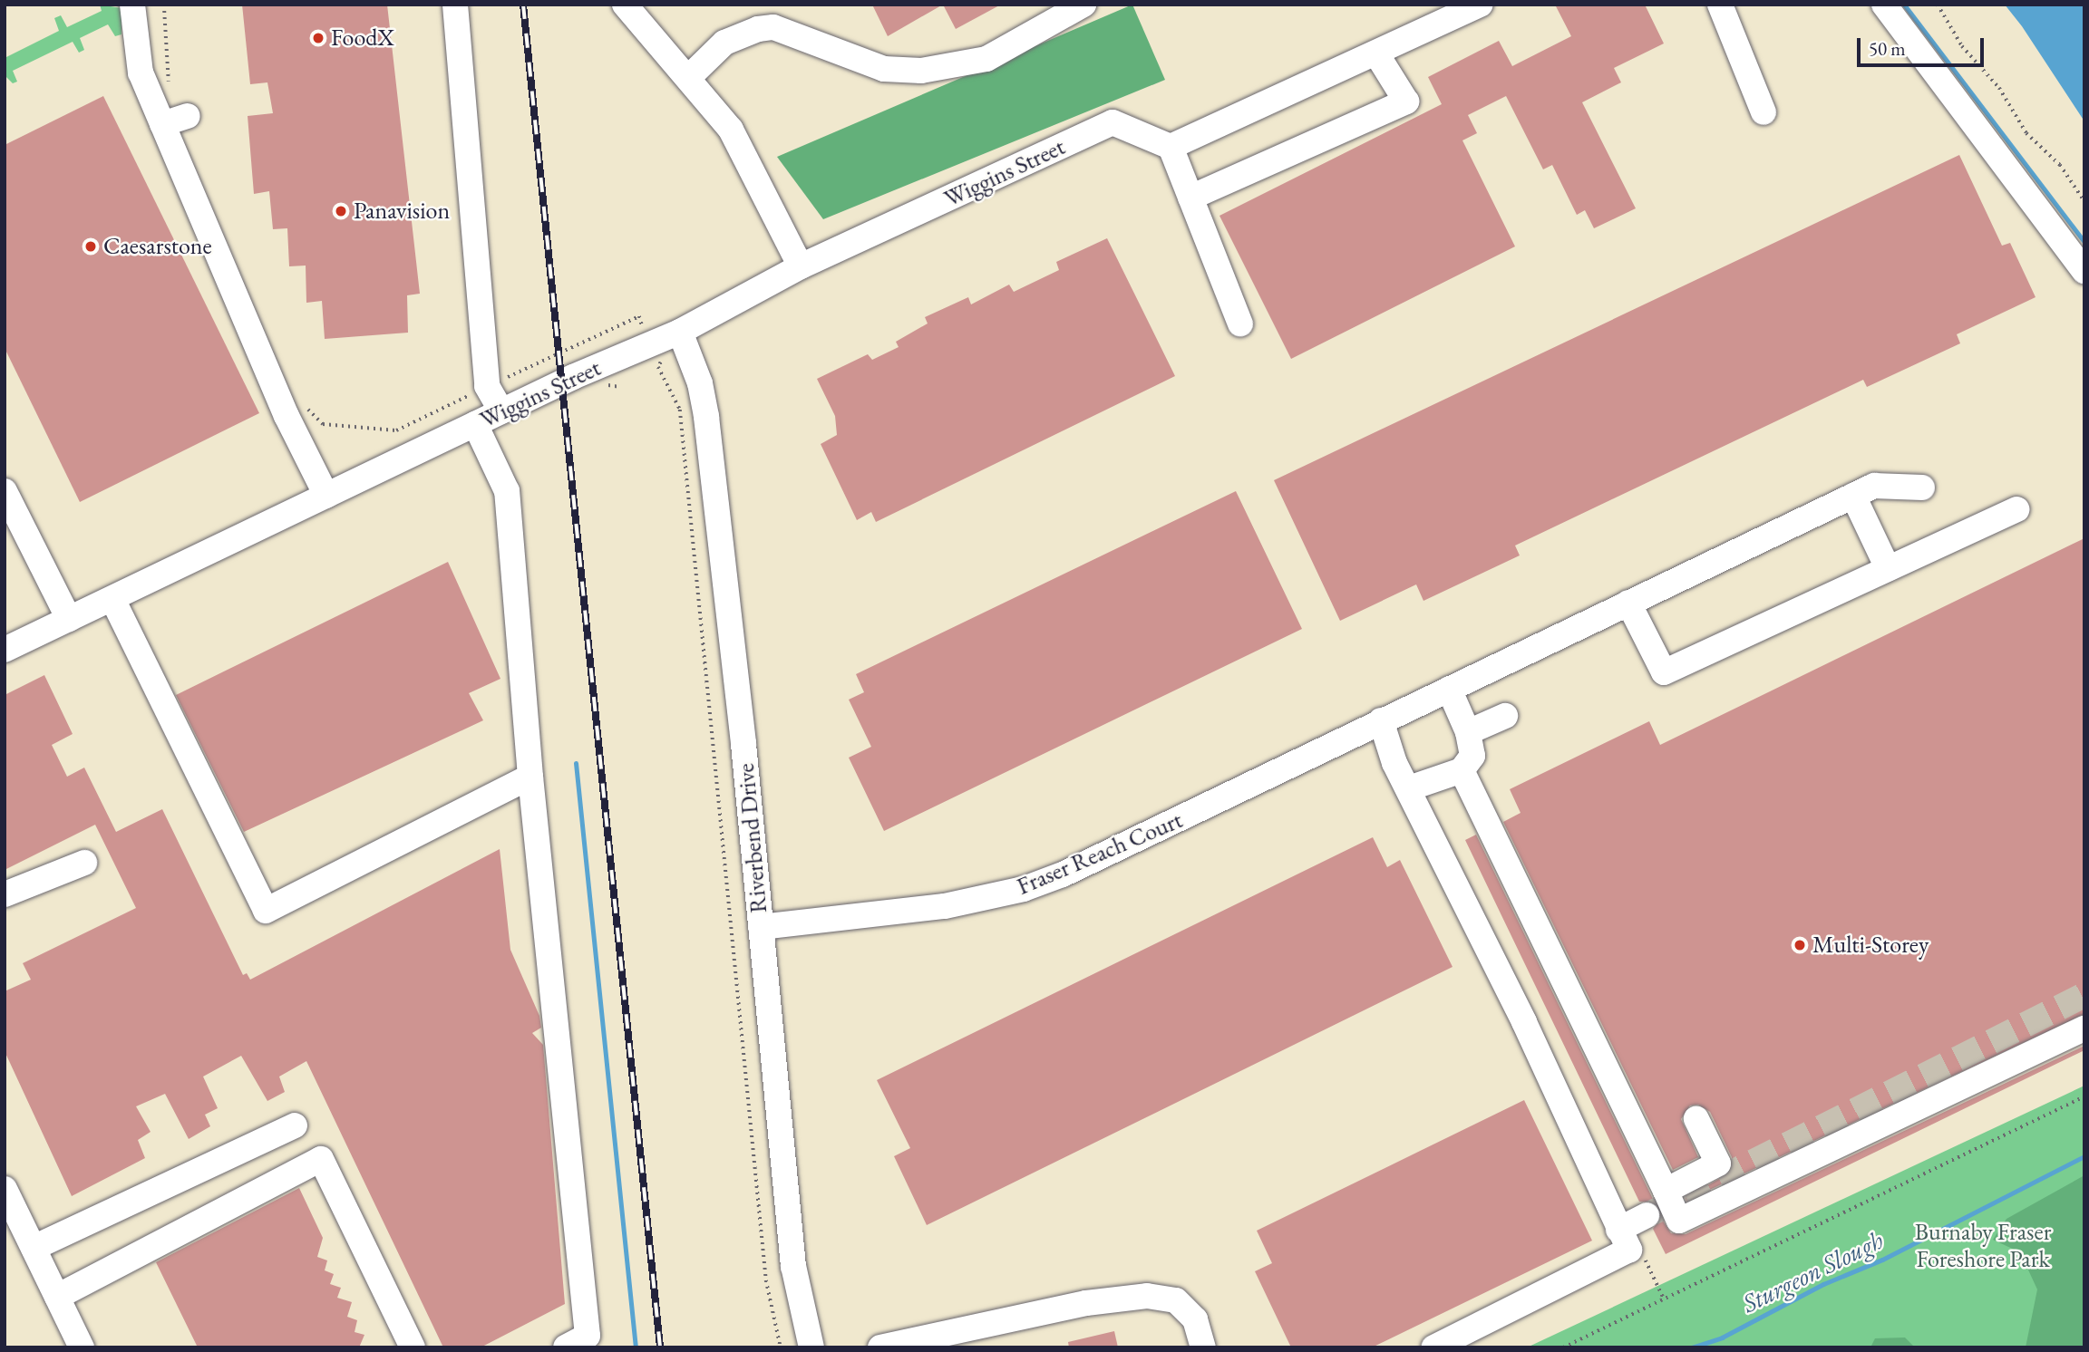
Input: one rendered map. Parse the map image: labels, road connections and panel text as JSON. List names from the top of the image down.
{
  "streets": {
    "street": ["Wiggins Street", "Riverbend Drive", "Fraser Reach Court"]
  },
  "crossings": [
    ["Wiggins Street", "Riverbend Drive"],
    ["Riverbend Drive", "Fraser Reach Court"]
  ],
  "water": ["Sturgeon Slough"],
  "parks": ["Burnaby Fraser Foreshore Park"],
  "places": [
    "FoodX",
    "Panavision",
    "Caesarstone",
    "Multi-Storey"
  ],
  "scale_bar": "50 m"
}
